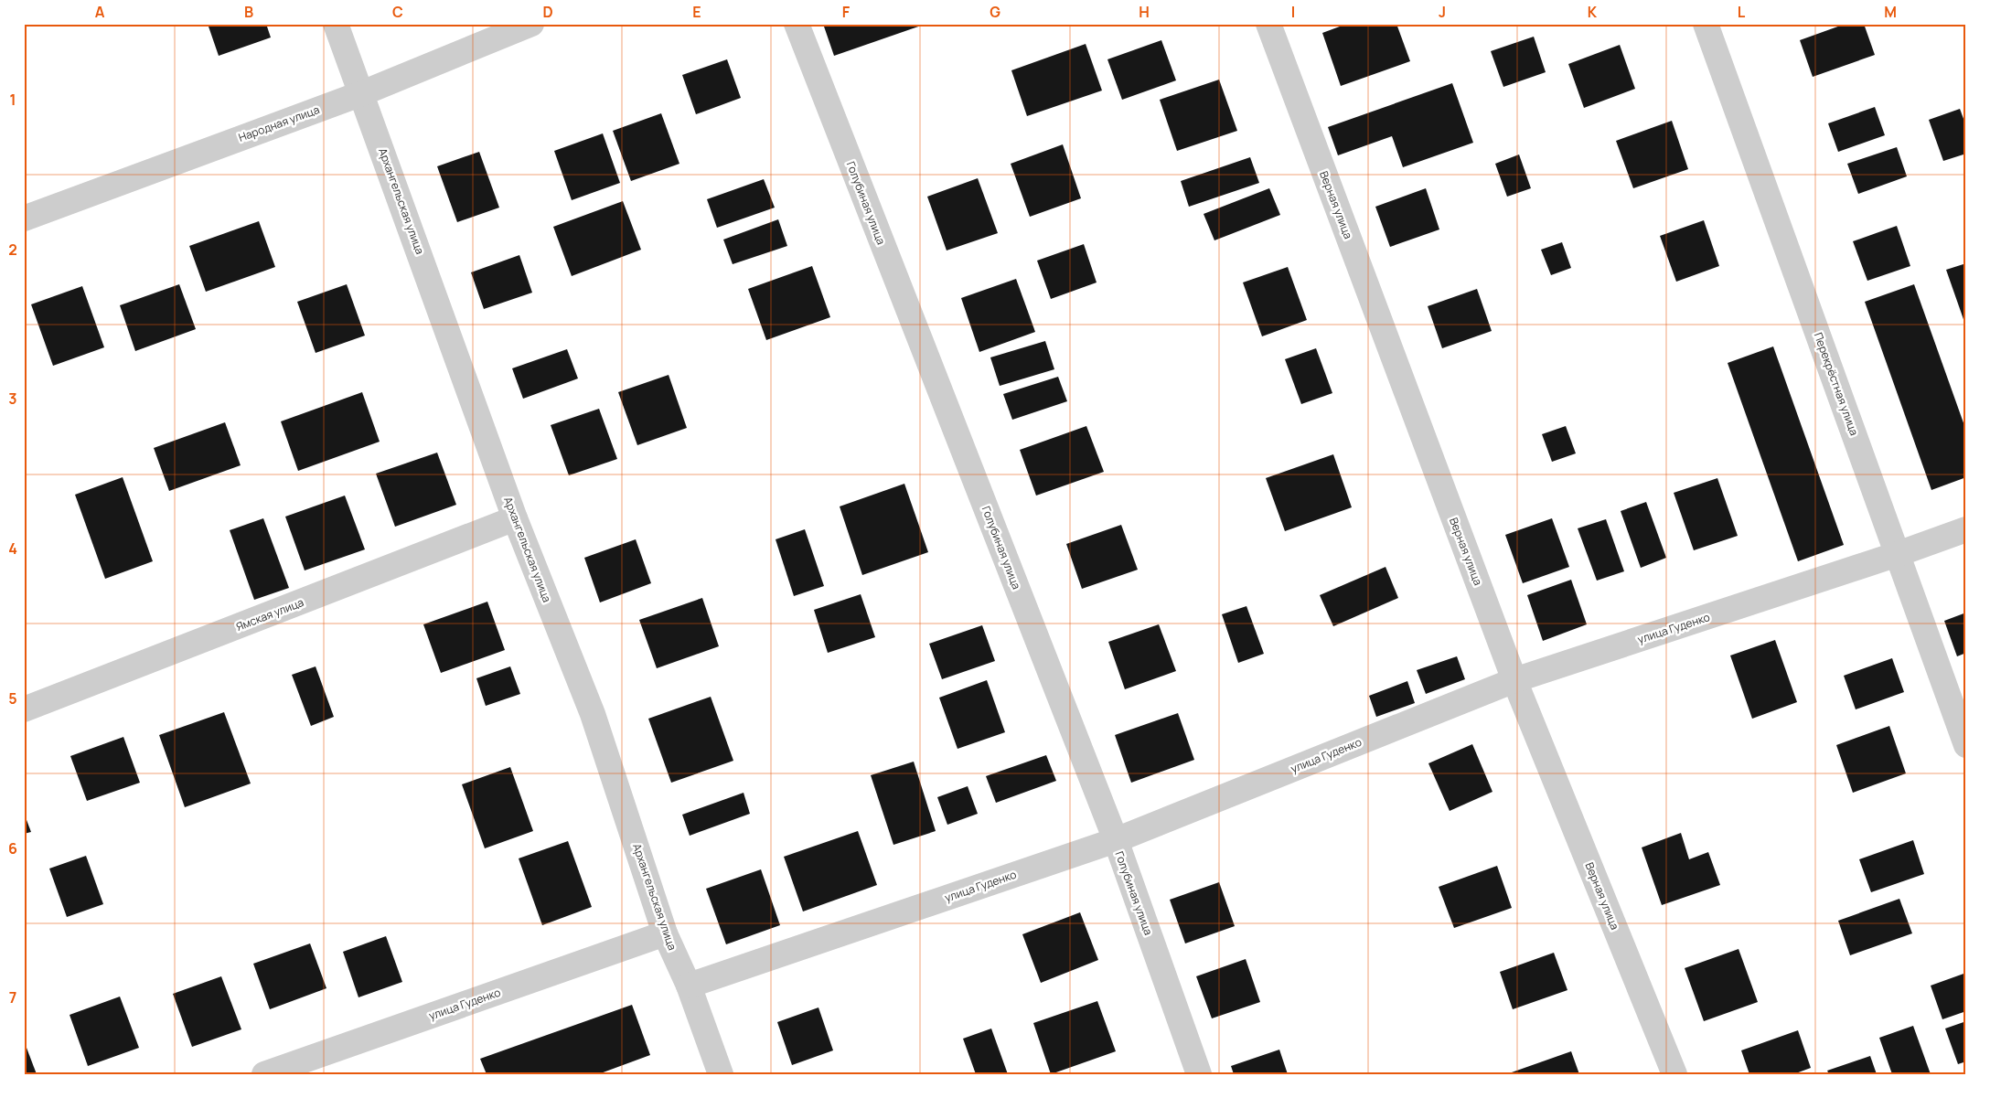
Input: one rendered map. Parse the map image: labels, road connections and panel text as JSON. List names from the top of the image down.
{
  "streets": {
    "street": [
      "Народная улица",
      "Архангельская улица",
      "Голубиная улица",
      "Верная улица",
      "Перекрёстная улица",
      "Ямская улица",
      "улица Гуденко"
    ]
  },
  "crossings": [
    ["Народная улица", "Архангельская улица"],
    ["Архангельская улица", "Ямская улица"],
    ["Архангельская улица", "улица Гуденко"],
    ["Голубиная улица", "улица Гуденко"],
    ["Верная улица", "улица Гуденко"],
    ["Перекрёстная улица", "улица Гуденко"]
  ],
  "grid": {
    "columns": [
      "A",
      "B",
      "C",
      "D",
      "E",
      "F",
      "G",
      "H",
      "I",
      "J",
      "K",
      "L",
      "M"
    ],
    "rows": [
      "1",
      "2",
      "3",
      "4",
      "5",
      "6",
      "7"
    ]
  }
}
